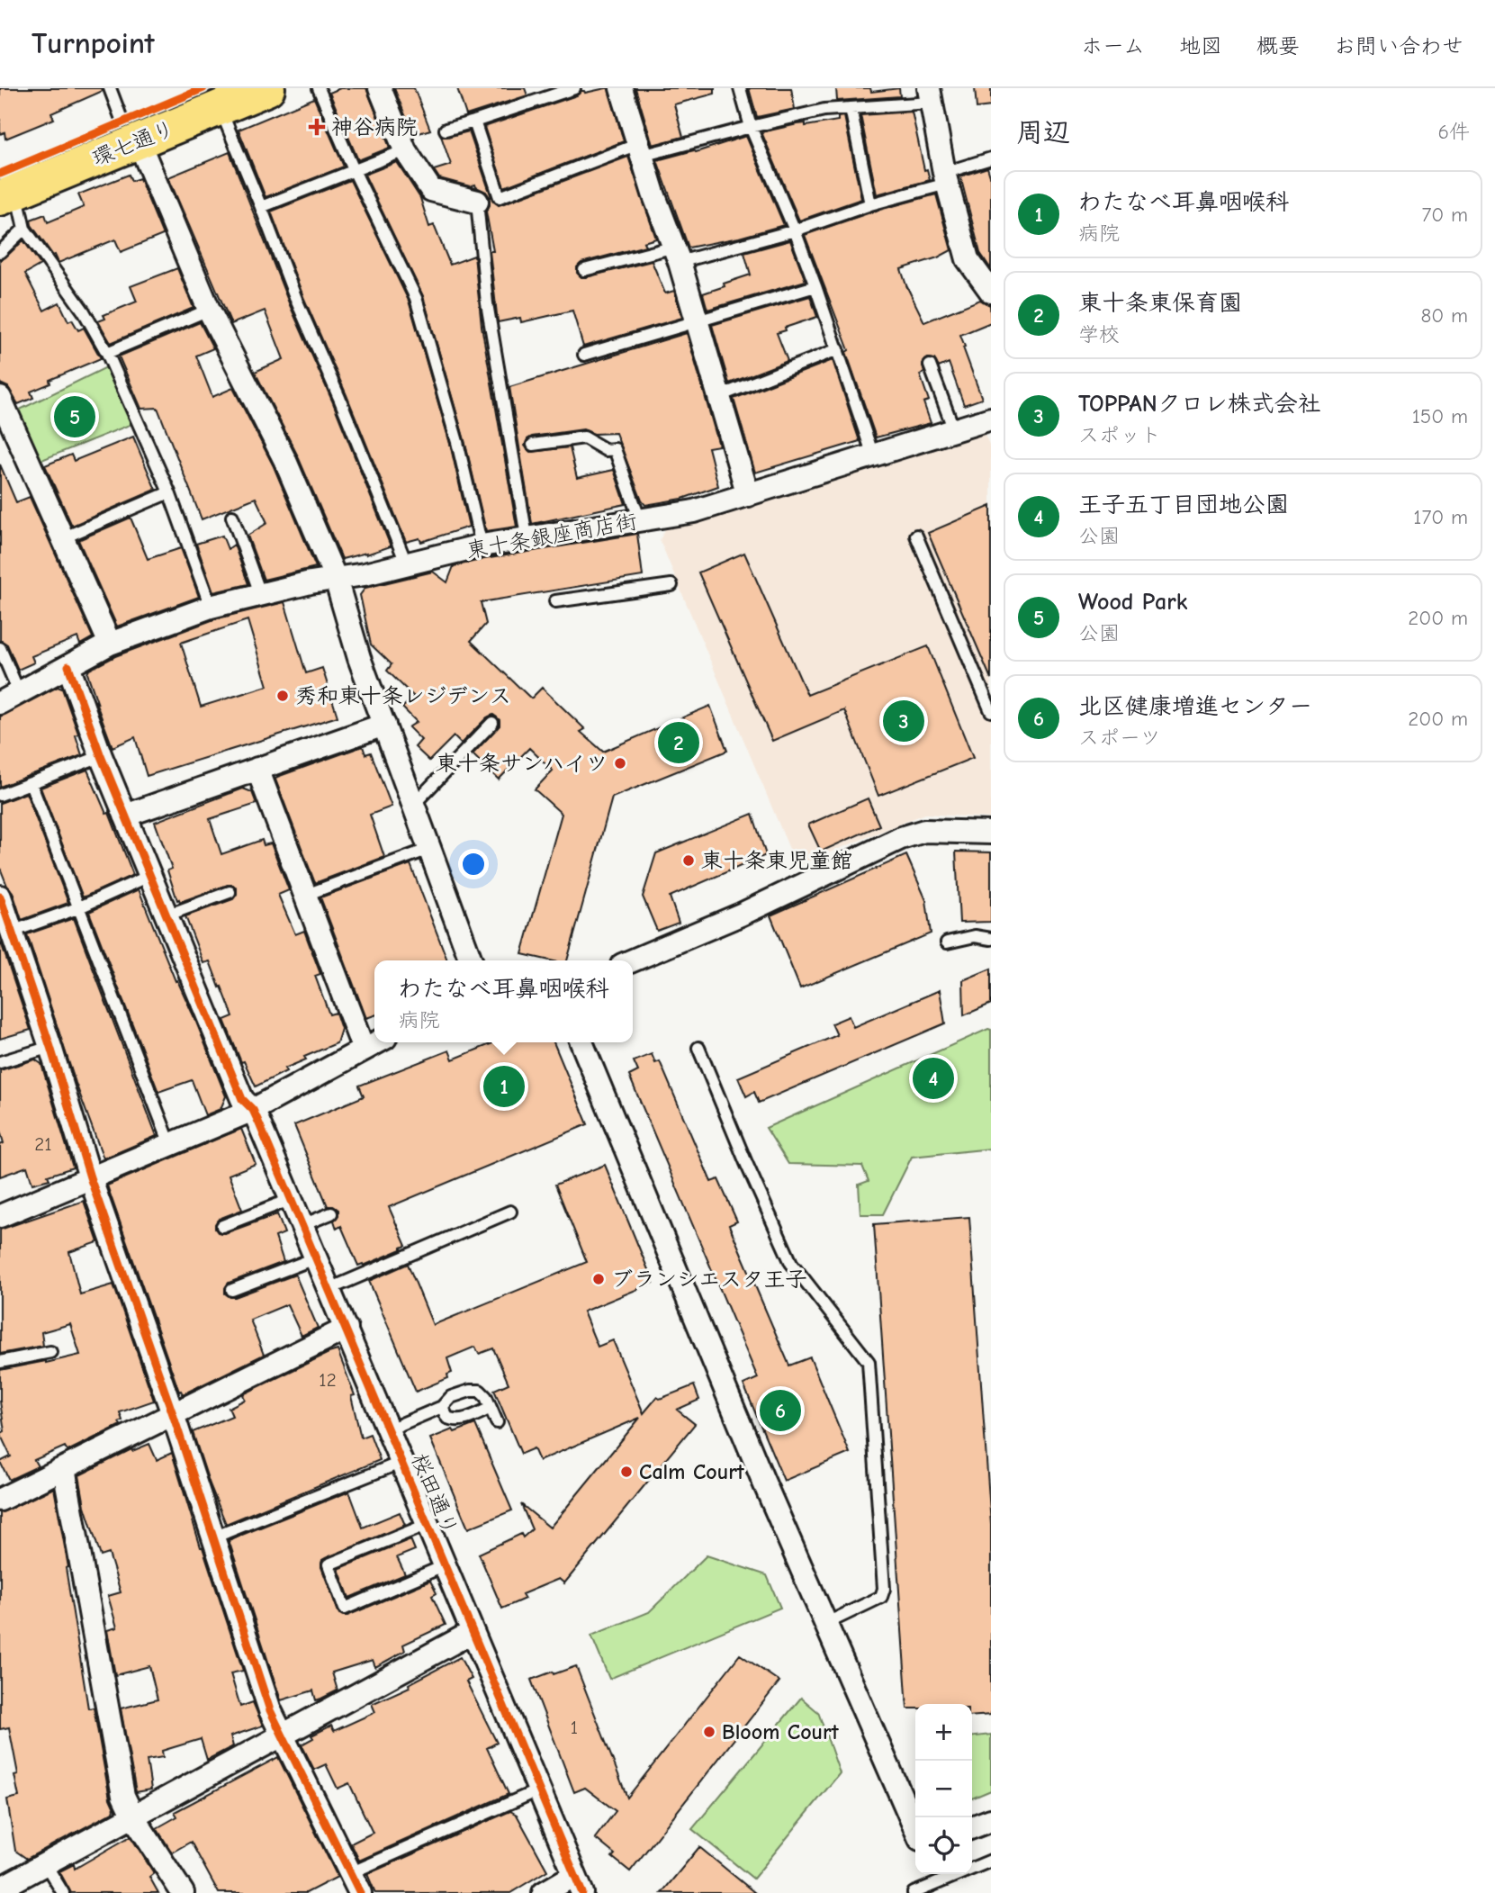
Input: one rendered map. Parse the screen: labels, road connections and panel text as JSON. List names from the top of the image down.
{
  "streets": {
    "main road": ["環七通り"],
    "street": ["東十条銀座商店街", "桜田通り"]
  },
  "crossings": [
    ["東十条銀座商店街", "桜田通り"]
  ],
  "places": {
    "health": ["神谷病院"],
    "other": [
      "秀和東十条レジデンス",
      "東十条サンハイツ",
      "東十条東児童館",
      "ブランシエスタ王子",
      "Calm Court",
      "Bloom Court"
    ]
  },
  "house_numbers": ["21", "12", "1"],
  "page": {
    "header": "Turnpoint",
    "nav": [
      "ホーム",
      "地図",
      "概要",
      "お問い合わせ"
    ],
    "heading": ["周辺", "6件"],
    "list": [
      {
        "mark": "1",
        "name": "わたなべ耳鼻咽喉科",
        "note": "病院",
        "value": "70 m"
      },
      {
        "mark": "2",
        "name": "東十条東保育園",
        "note": "学校",
        "value": "80 m"
      },
      {
        "mark": "3",
        "name": "TOPPANクロレ株式会社",
        "note": "スポット",
        "value": "150 m"
      },
      {
        "mark": "4",
        "name": "王子五丁目団地公園",
        "note": "公園",
        "value": "170 m"
      },
      {
        "mark": "5",
        "name": "Wood Park",
        "note": "公園",
        "value": "200 m"
      },
      {
        "mark": "6",
        "name": "北区健康増進センター",
        "note": "スポーツ",
        "value": "200 m"
      }
    ],
    "pins": [
      "5",
      "3",
      "2",
      "4",
      "1",
      "6"
    ],
    "popup": ["わたなべ耳鼻咽喉科", "病院"],
    "map_buttons": ["+", "−"]
  }
}
